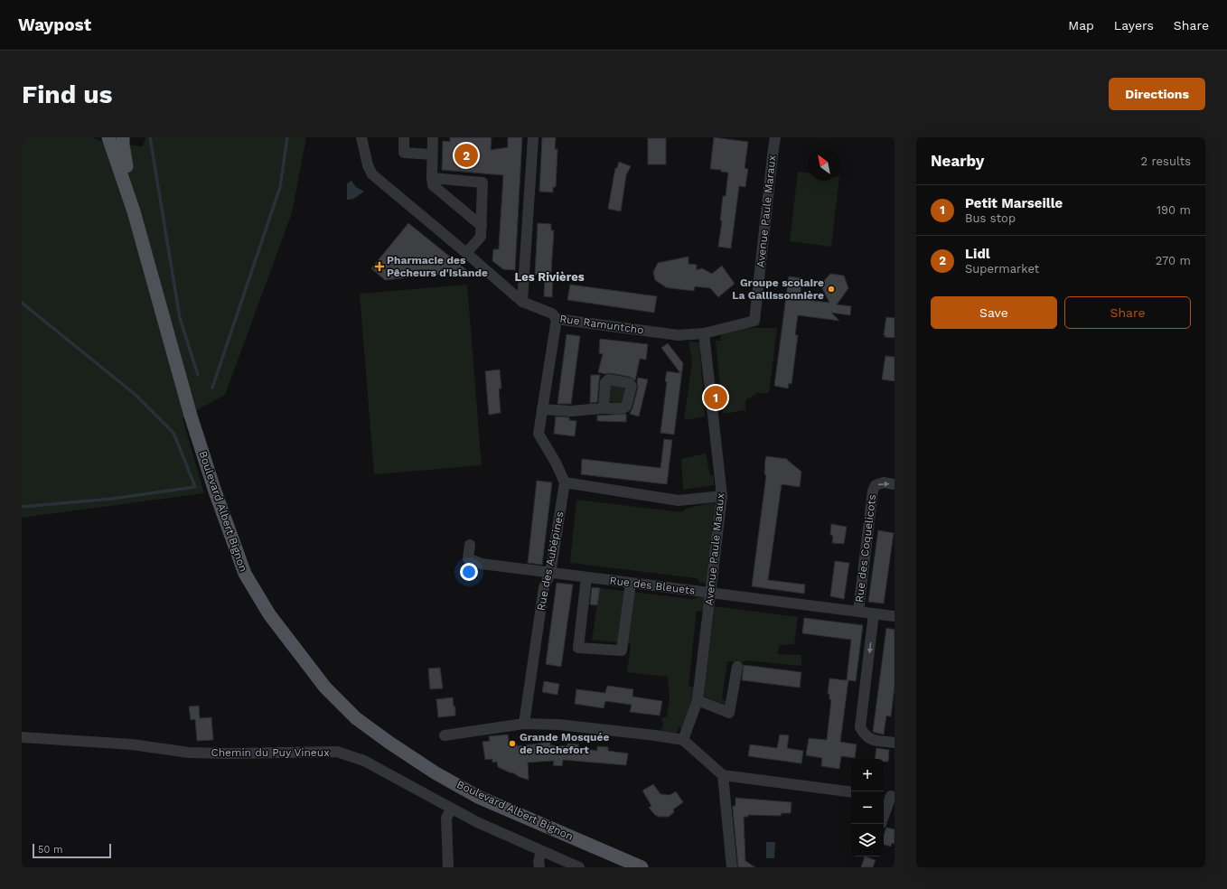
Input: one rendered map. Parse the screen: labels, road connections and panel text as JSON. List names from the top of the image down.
{
  "streets": {
    "main road": ["Boulevard Albert Bignon"],
    "street": [
      "Avenue Paule Maraux",
      "Rue Ramuntcho",
      "Rue des Coquelicots",
      "Rue des Aubépines",
      "Rue des Bleuets",
      "Chemin du Puy Vineux"
    ]
  },
  "crossings": [
    ["Avenue Paule Maraux", "Rue Ramuntcho"],
    ["Avenue Paule Maraux", "Rue des Bleuets"],
    ["Rue des Coquelicots", "Rue des Bleuets"],
    ["Rue des Aubépines", "Rue des Bleuets"]
  ],
  "one_way": ["Rue des Coquelicots"],
  "districts": ["Les Rivières"],
  "places": {
    "health": ["Pharmacie des Pêcheurs d'Islande"],
    "other": ["Groupe scolaire La Gallissonnière", "Grande Mosquée de Rochefort"]
  },
  "scale_bar": "50 m",
  "north": "top left",
  "page": {
    "header": "Waypost",
    "nav": ["Map", "Layers", "Share"],
    "buttons": [
      "Directions",
      ["Save", "Share"]
    ],
    "title": "Find us",
    "heading": ["Nearby", "2 results"],
    "pins": ["2", "1"],
    "list": [
      {
        "mark": "1",
        "name": "Petit Marseille",
        "note": "Bus stop",
        "value": "190 m"
      },
      {
        "mark": "2",
        "name": "Lidl",
        "note": "Supermarket",
        "value": "270 m"
      }
    ],
    "map_buttons": ["+", "−"],
    "scale": "50 m"
  }
}
